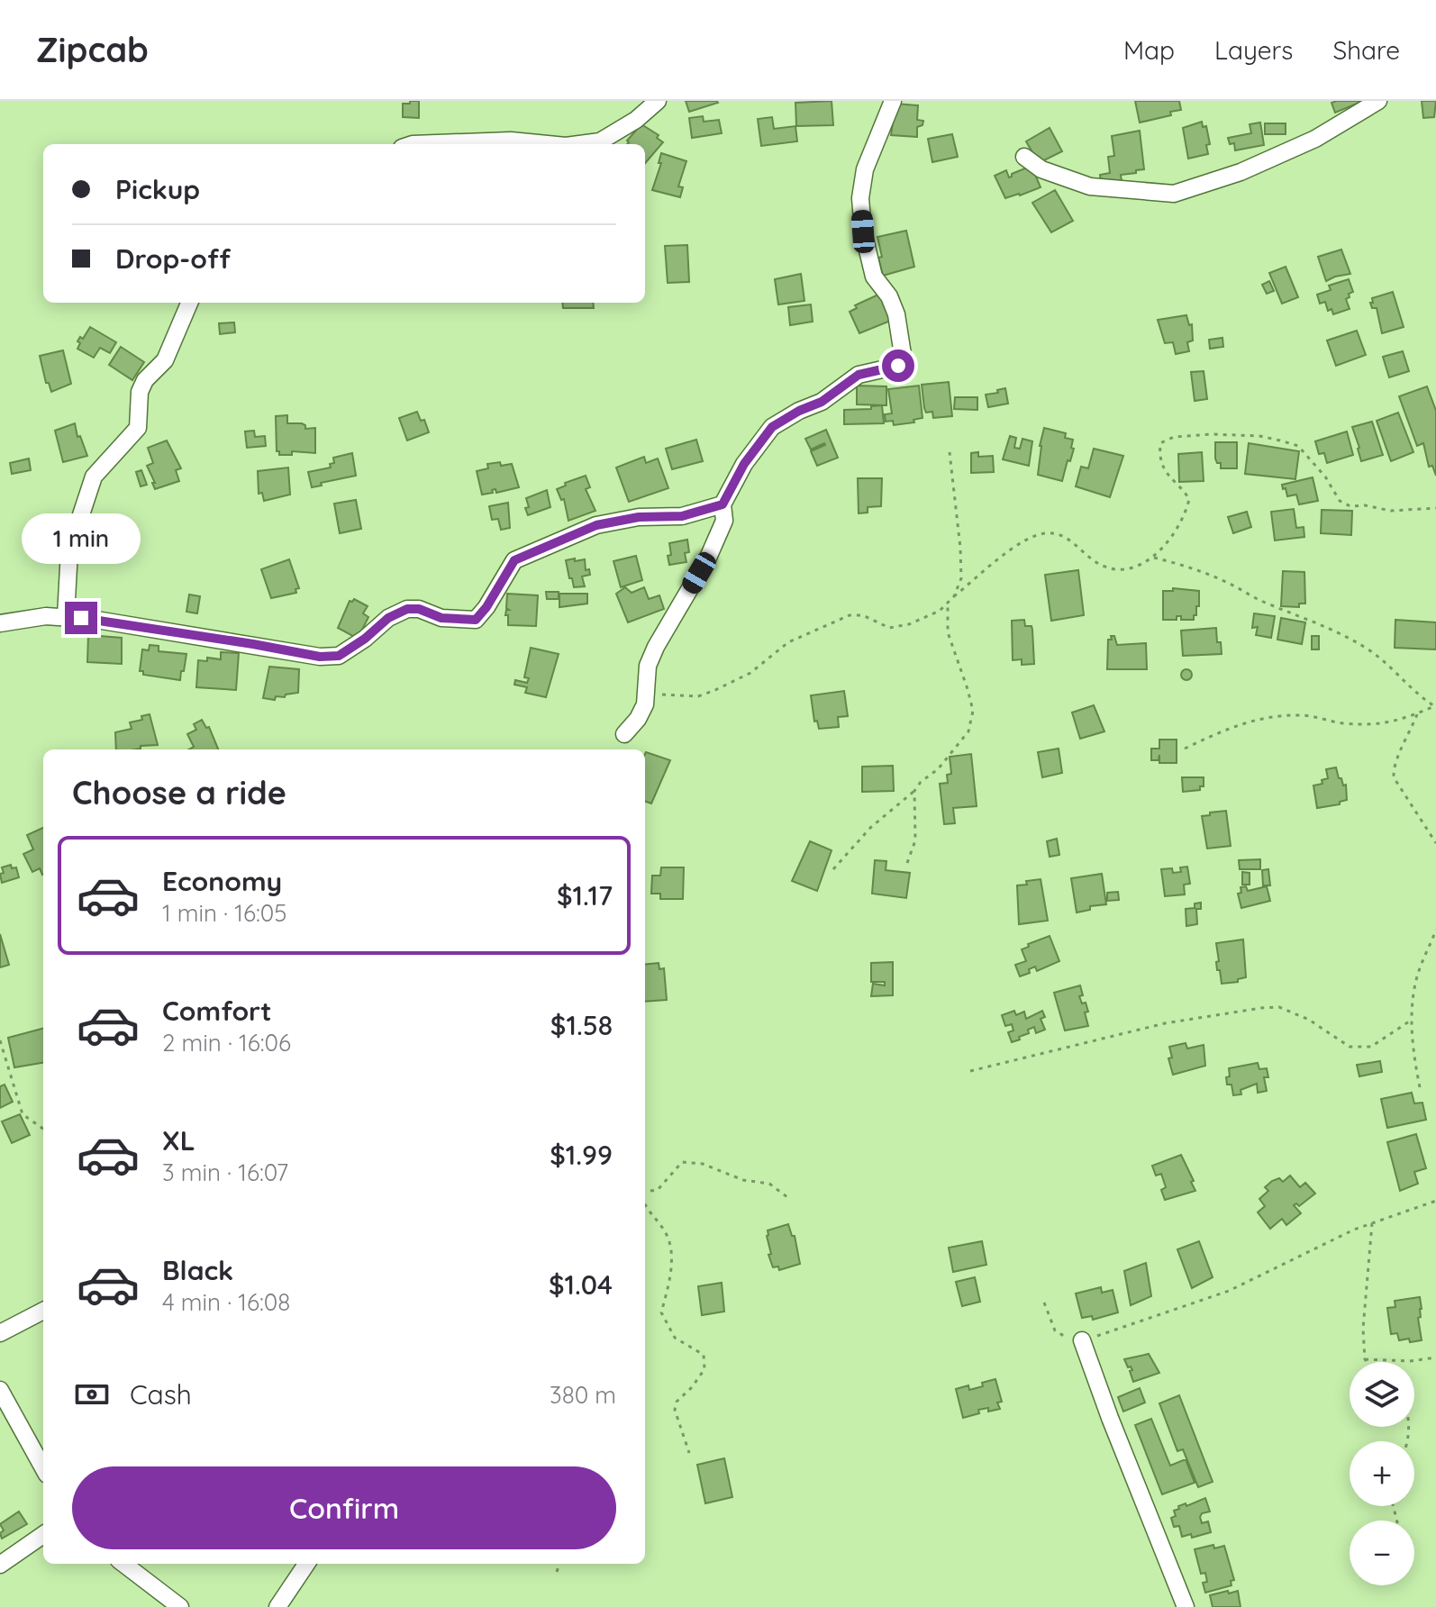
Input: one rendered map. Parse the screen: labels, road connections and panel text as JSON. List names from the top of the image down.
{
  "page": {
    "header": "Zipcab",
    "nav": ["Map", "Layers", "Share"],
    "banner": ["Pickup", "Drop-off"],
    "bubble": "1 min",
    "heading": "Choose a ride",
    "list": [
      {
        "name": "Economy",
        "note": "1 min · 16:05",
        "value": "$1.17"
      },
      {
        "name": "Comfort",
        "note": "2 min · 16:06",
        "value": "$1.58"
      },
      {
        "name": "XL",
        "note": "3 min · 16:07",
        "value": "$1.99"
      },
      {
        "name": "Black",
        "note": "4 min · 16:08",
        "value": "$1.04"
      }
    ],
    "pay": ["Cash", "380 m"],
    "map_buttons": ["+", "−"],
    "buttons": "Confirm"
  }
}
